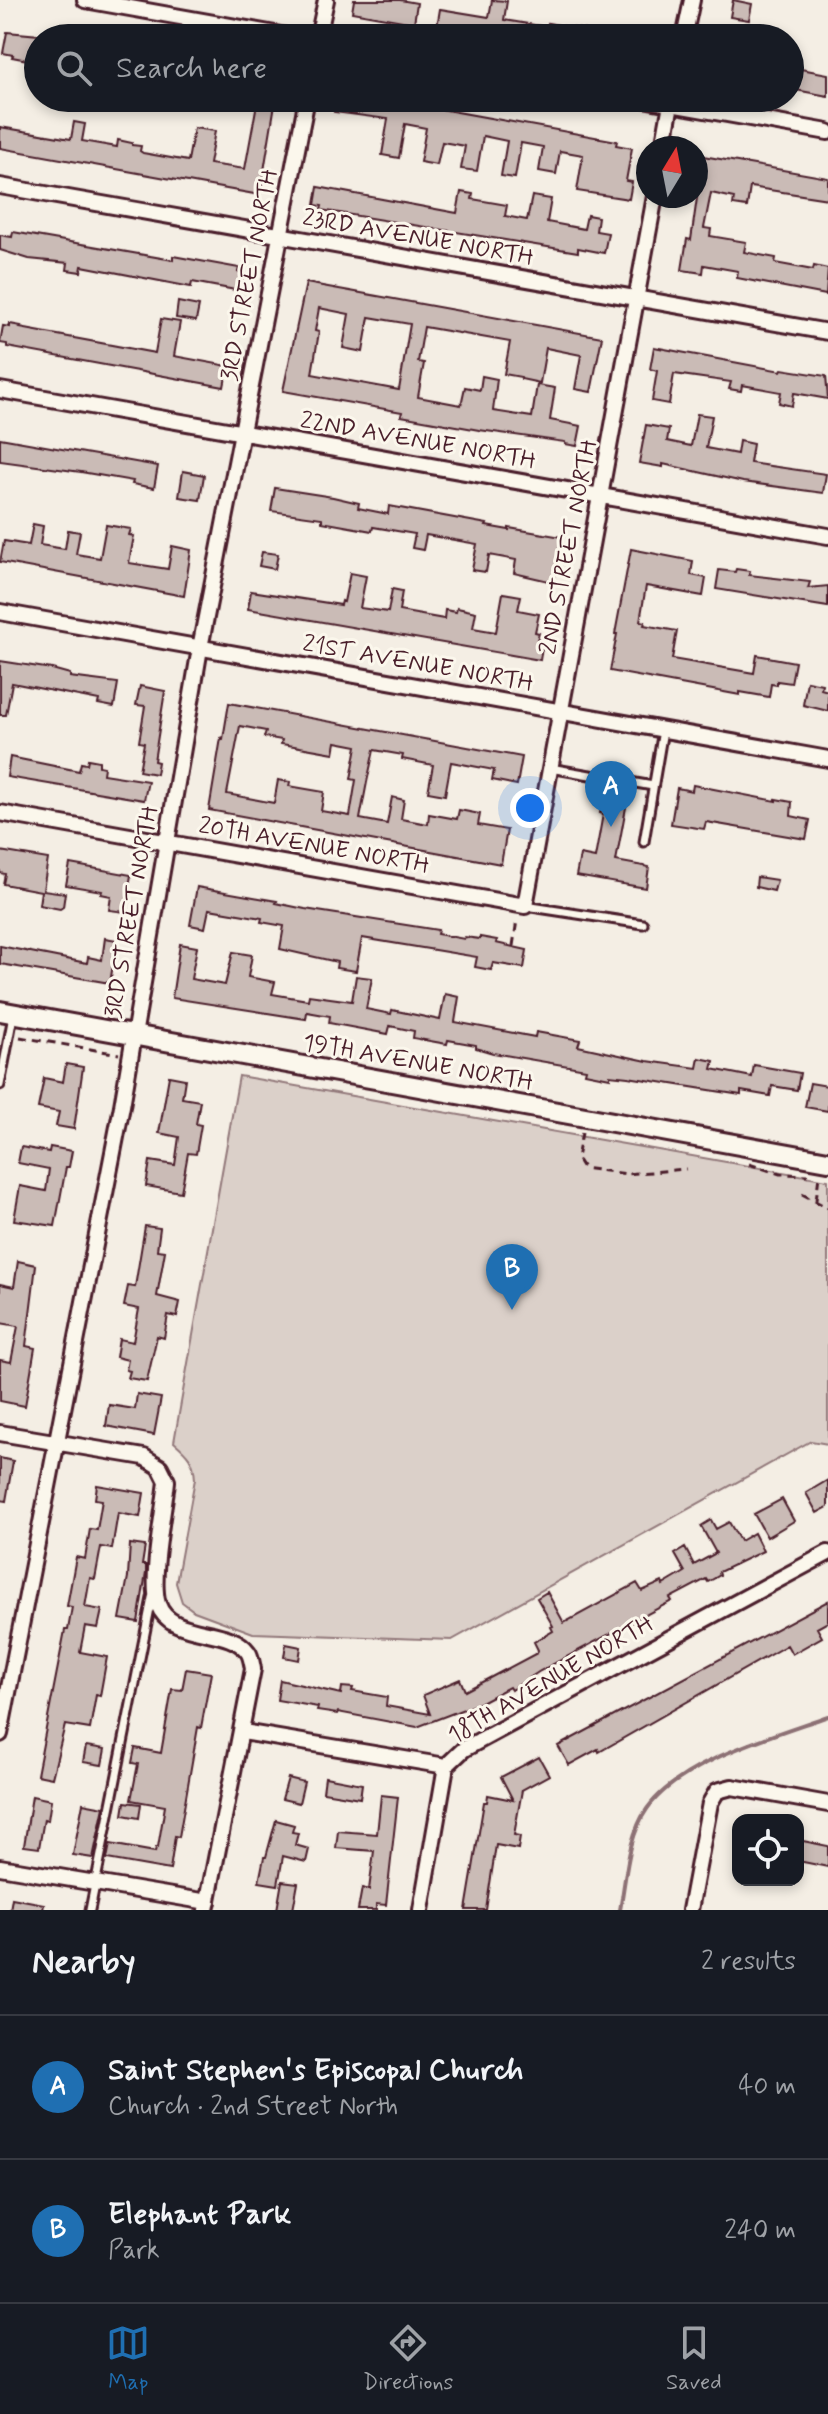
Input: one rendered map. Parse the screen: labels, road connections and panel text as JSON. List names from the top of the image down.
{
  "streets": {
    "street": [
      "23RD AVENUE NORTH",
      "3RD STREET NORTH",
      "22ND AVENUE NORTH",
      "2ND STREET NORTH",
      "21ST AVENUE NORTH",
      "20TH AVENUE NORTH",
      "19TH AVENUE NORTH",
      "18TH AVENUE NORTH"
    ]
  },
  "crossings": [
    ["23RD AVENUE NORTH", "3RD STREET NORTH"],
    ["23RD AVENUE NORTH", "2ND STREET NORTH"],
    ["3RD STREET NORTH", "22ND AVENUE NORTH"],
    ["3RD STREET NORTH", "21ST AVENUE NORTH"],
    ["3RD STREET NORTH", "20TH AVENUE NORTH"],
    ["3RD STREET NORTH", "19TH AVENUE NORTH"],
    ["22ND AVENUE NORTH", "2ND STREET NORTH"],
    ["2ND STREET NORTH", "21ST AVENUE NORTH"],
    ["2ND STREET NORTH", "20TH AVENUE NORTH"]
  ],
  "north": "top",
  "page": {
    "search": "Search here",
    "pins": ["A", "B"],
    "heading": ["Nearby", "2 results"],
    "list": [
      {
        "mark": "A",
        "name": "Saint Stephen's Episcopal Church",
        "note": "Church · 2nd Street North",
        "value": "40 m"
      },
      {
        "mark": "B",
        "name": "Elephant Park",
        "note": "Park",
        "value": "240 m"
      }
    ],
    "nav": ["Map", "Directions", "Saved"]
  }
}
